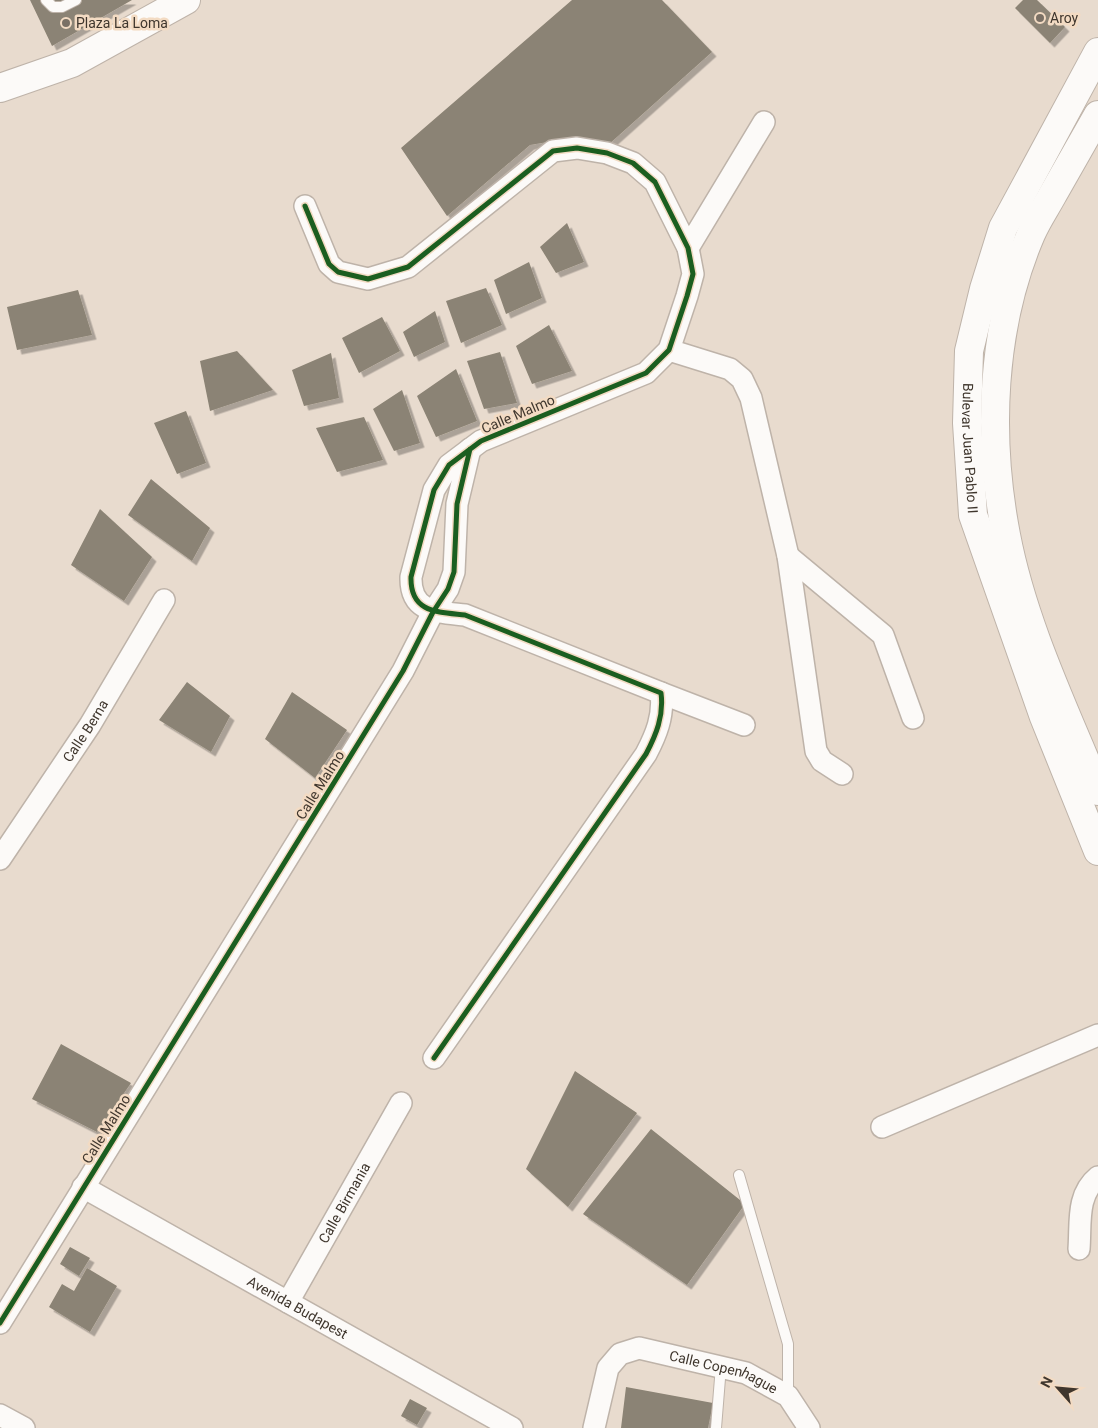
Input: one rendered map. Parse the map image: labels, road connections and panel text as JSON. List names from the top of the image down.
{
  "streets": {
    "main road": ["Bulevar Juan Pablo II"],
    "street": [
      "Calle Malmo",
      "Calle Berna",
      "Calle Birmania",
      "Avenida Budapest",
      "Calle Copenhague"
    ]
  },
  "crossings": [
    ["Calle Malmo", "Avenida Budapest"],
    ["Calle Birmania", "Avenida Budapest"]
  ],
  "places": ["Aroy", "Plaza La Loma"],
  "north": "top left"
}
